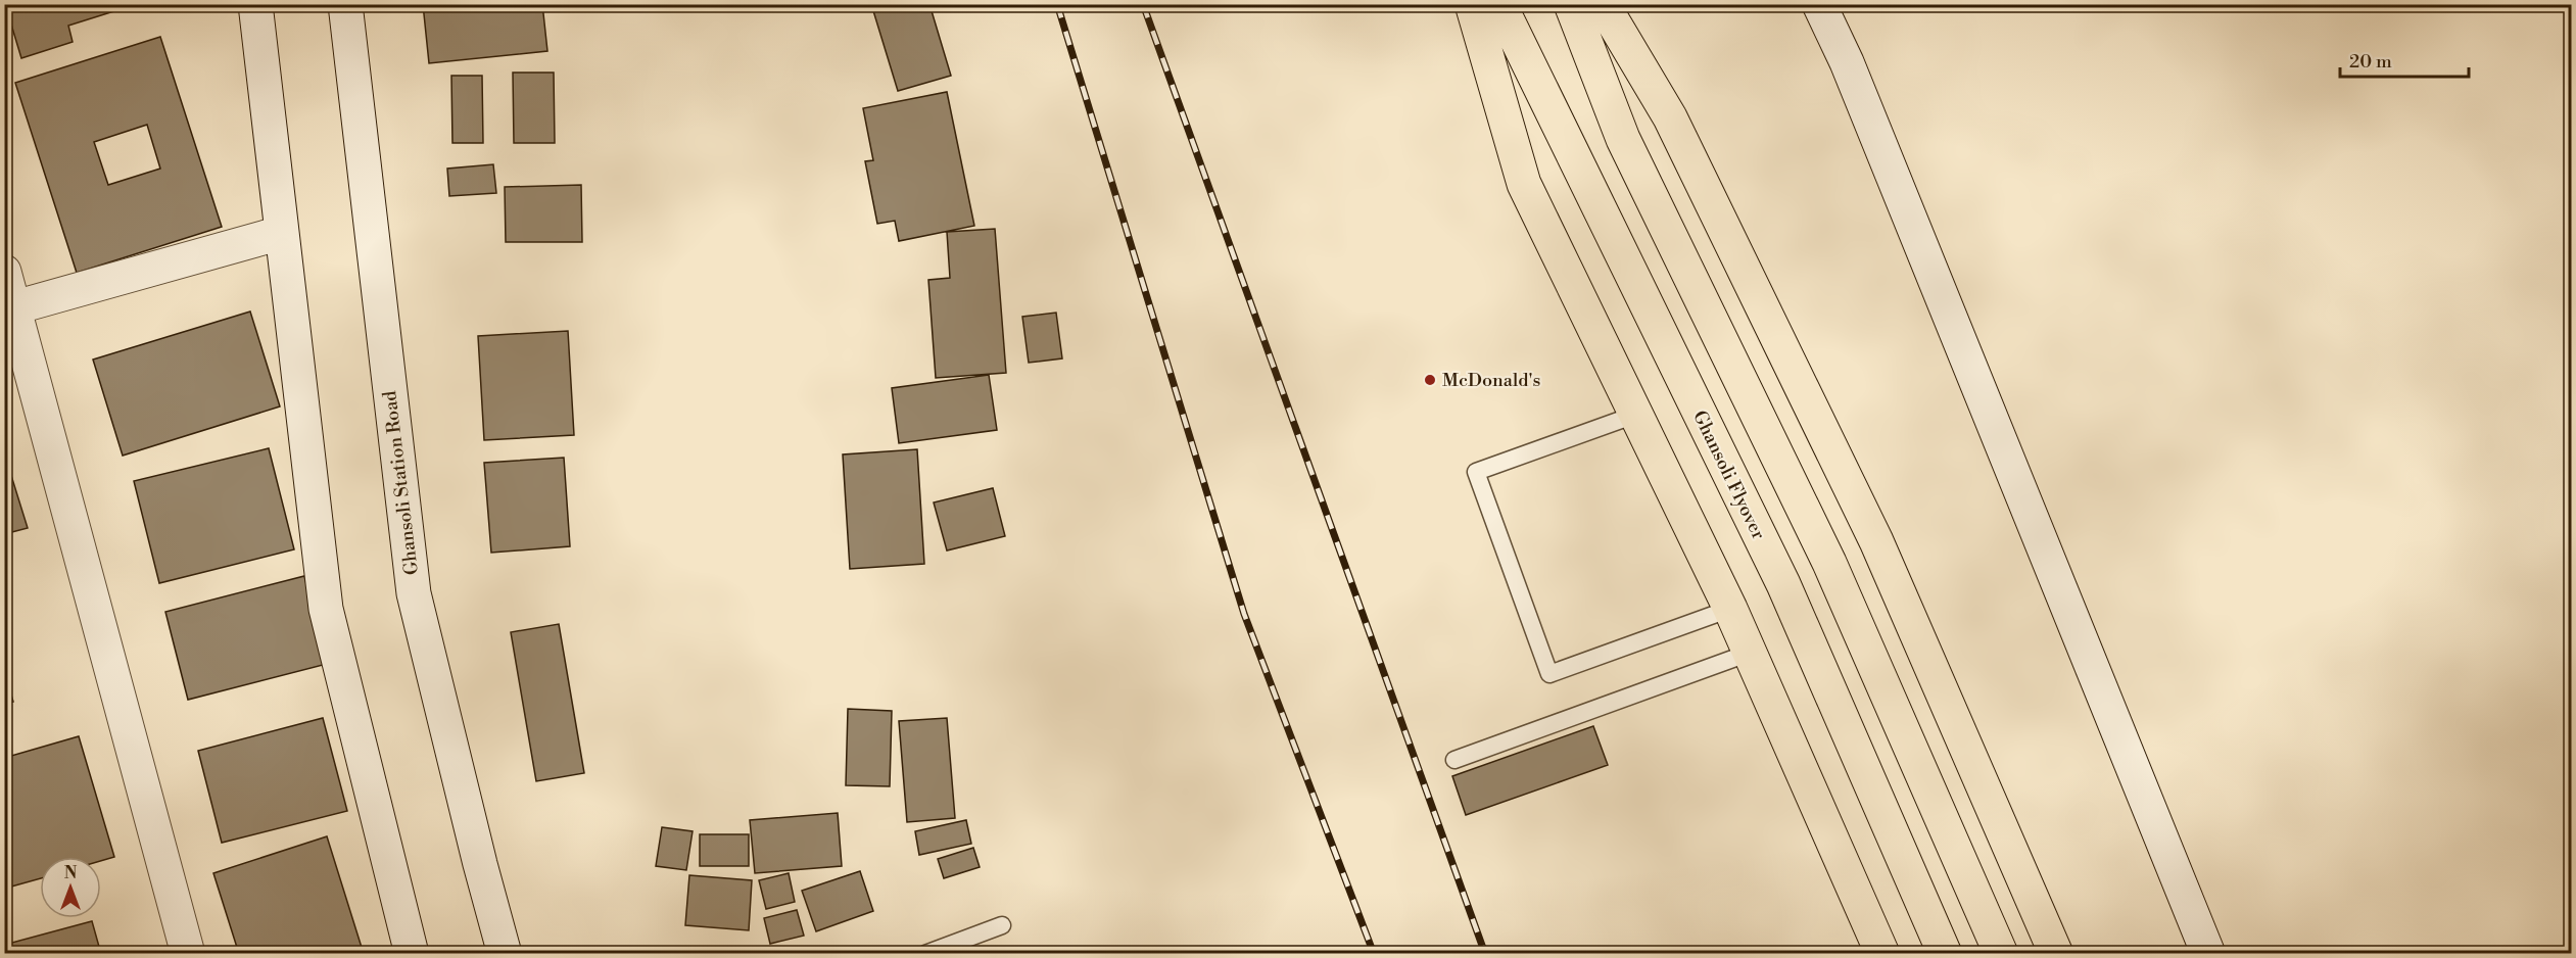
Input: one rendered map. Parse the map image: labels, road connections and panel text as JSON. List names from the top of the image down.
{
  "streets": {
    "main road": ["Ghansoli Flyover"],
    "street": ["Ghansoli Station Road"]
  },
  "places": ["McDonald's"],
  "scale_bar": "20 m",
  "north": "top"
}
